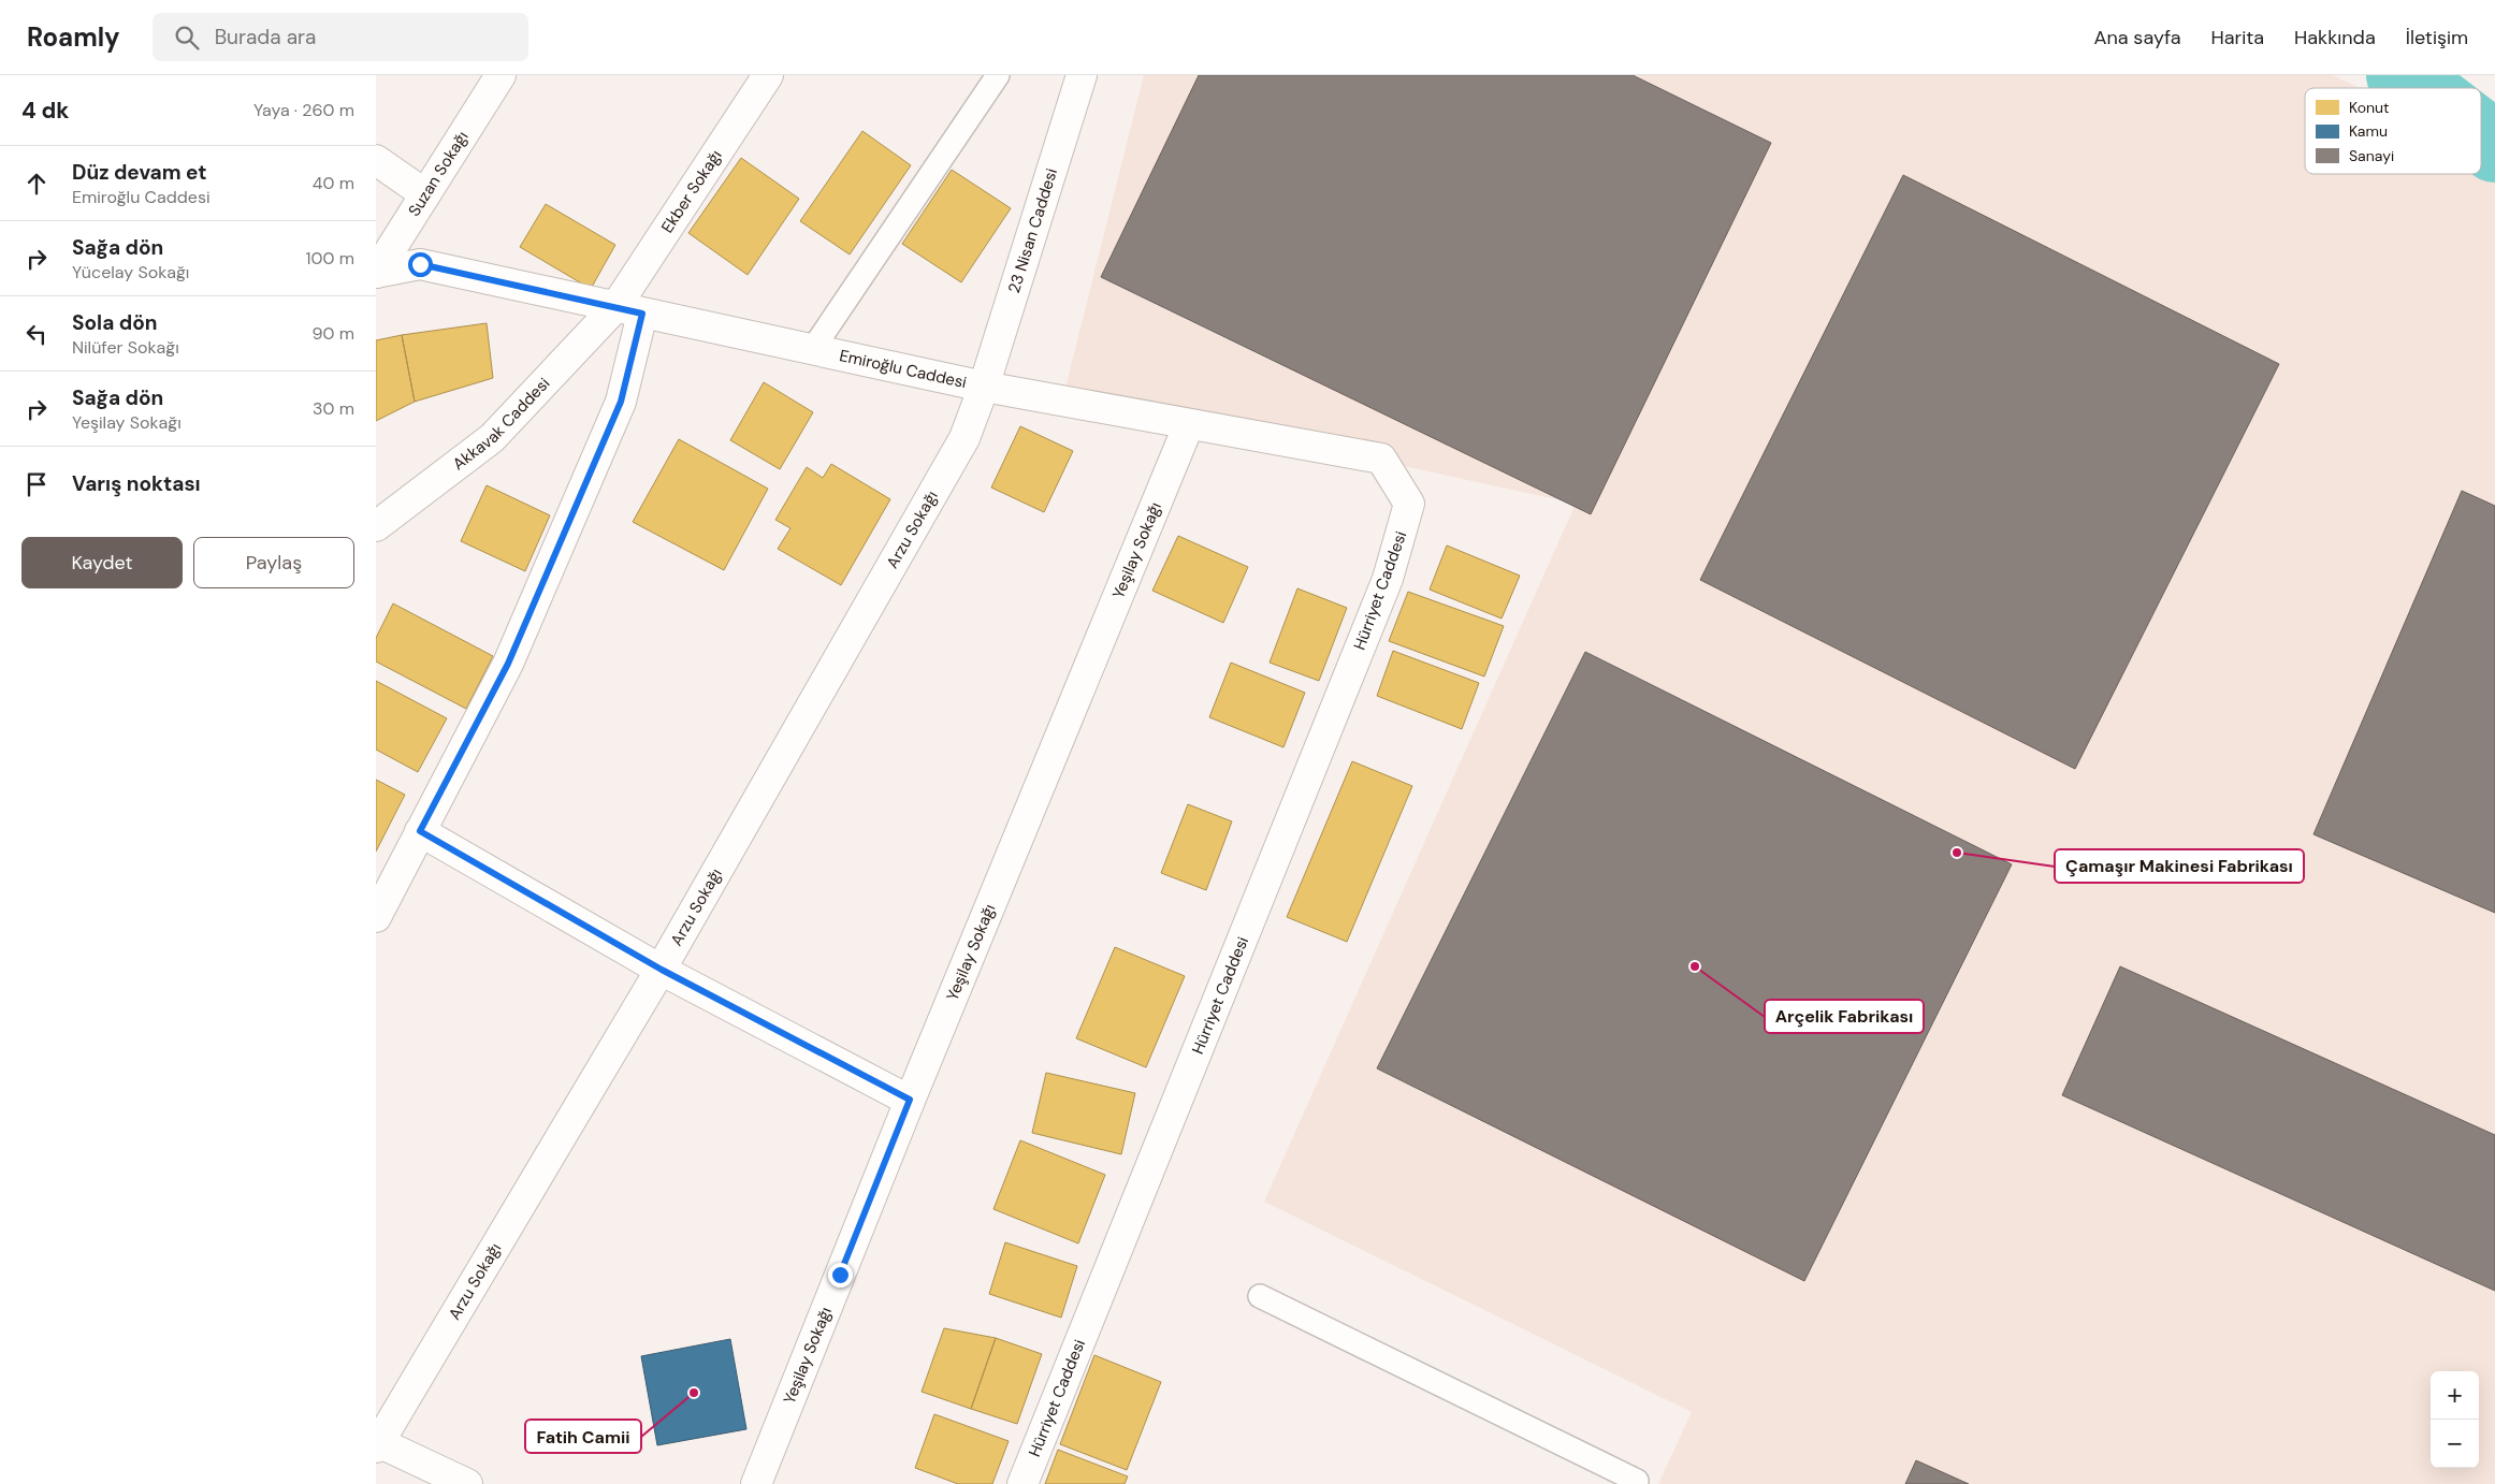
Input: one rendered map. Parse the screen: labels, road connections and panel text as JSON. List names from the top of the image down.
{
  "streets": {
    "street": [
      "Suzan Sokağı",
      "Ekber Sokağı",
      "23 Nisan Caddesi",
      "Emiroğlu Caddesi",
      "Akkavak Caddesi",
      "Arzu Sokağı",
      "Yeşilay Sokağı",
      "Hürriyet Caddesi"
    ]
  },
  "crossings": [
    ["Suzan Sokağı", "Emiroğlu Caddesi"],
    ["Ekber Sokağı", "Emiroğlu Caddesi"],
    ["Ekber Sokağı", "Akkavak Caddesi"],
    ["23 Nisan Caddesi", "Emiroğlu Caddesi"],
    ["23 Nisan Caddesi", "Arzu Sokağı"],
    ["Emiroğlu Caddesi", "Akkavak Caddesi"],
    ["Emiroğlu Caddesi", "Arzu Sokağı"],
    ["Emiroğlu Caddesi", "Yeşilay Sokağı"],
    ["Emiroğlu Caddesi", "Hürriyet Caddesi"]
  ],
  "places": ["Çamaşır Makinesi Fabrikası", "Arçelik Fabrikası", "Fatih Camii"],
  "legend": ["Konut", "Kamu", "Sanayi"],
  "page": {
    "header": "Roamly",
    "search": "Burada ara",
    "nav": [
      "Ana sayfa",
      "Harita",
      "Hakkında",
      "İletişim"
    ],
    "heading": ["4 dk", "Yaya · 260 m"],
    "list": [
      ["Düz devam et", "Emiroğlu Caddesi", "40 m"],
      ["Sağa dön", "Yücelay Sokağı", "100 m"],
      ["Sola dön", "Nilüfer Sokağı", "90 m"],
      ["Sağa dön", "Yeşilay Sokağı", "30 m"],
      "Varış noktası"
    ],
    "buttons": ["Kaydet", "Paylaş"],
    "map_buttons": ["+", "−"]
  }
}
